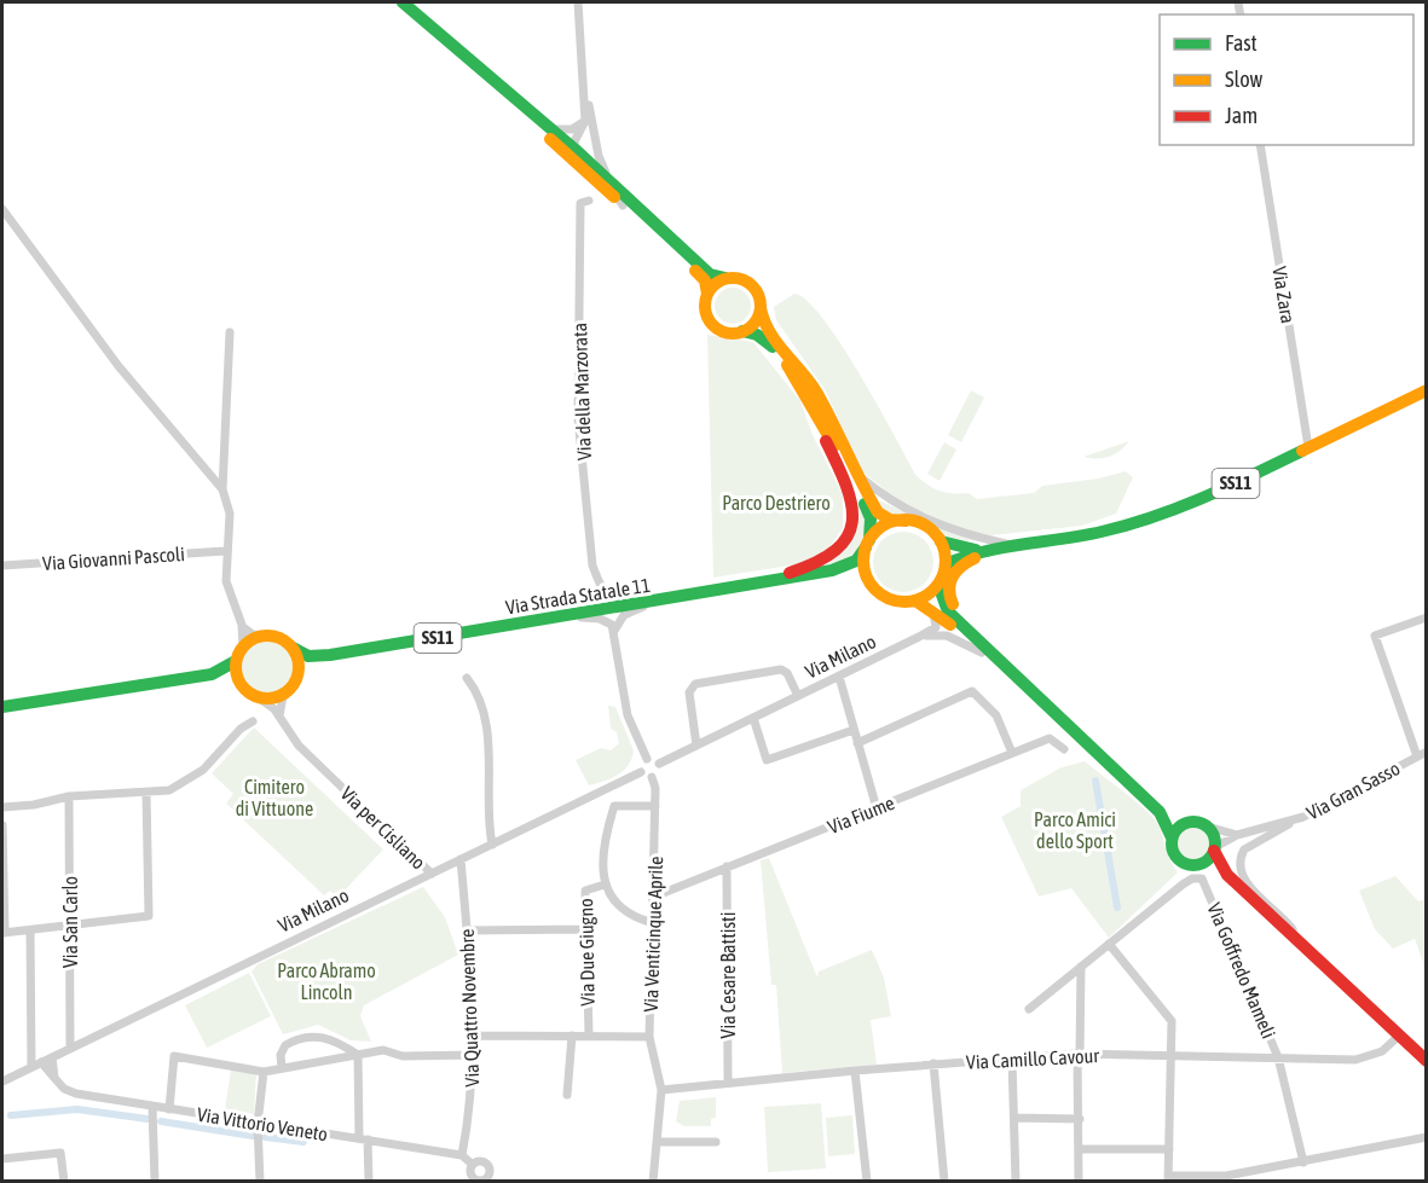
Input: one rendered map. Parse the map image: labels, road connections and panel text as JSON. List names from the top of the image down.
{
  "streets": {
    "main road": ["SS11", "Via Strada Statale 11"],
    "street": [
      "Via Zara",
      "Via della Marzorata",
      "Via Giovanni Pascoli",
      "Via Milano",
      "Via Gran Sasso",
      "Via Fiume",
      "Via per Cisliano",
      "Via San Carlo",
      "Via Venticinque Aprile",
      "Via Due Giugno",
      "Via Goffredo Mameli",
      "Via Cesare Battisti",
      "Via Quattro Novembre",
      "Via Camillo Cavour",
      "Via Vittorio Veneto"
    ]
  },
  "crossings": [
    ["Via Zara", "SS11"],
    ["Via Strada Statale 11", "Via per Cisliano"],
    ["Via Milano", "Via per Cisliano"],
    ["Via Milano", "Via San Carlo"],
    ["Via Milano", "Via Venticinque Aprile"],
    ["Via Milano", "Via Quattro Novembre"],
    ["Via Milano", "Via Vittorio Veneto"],
    ["Via Fiume", "Via Venticinque Aprile"],
    ["Via Fiume", "Via Cesare Battisti"],
    ["Via Venticinque Aprile", "Via Camillo Cavour"],
    ["Via Goffredo Mameli", "Via Camillo Cavour"],
    ["Via Cesare Battisti", "Via Camillo Cavour"],
    ["Via Quattro Novembre", "Via Vittorio Veneto"]
  ],
  "parks": [
    "Parco Destriero",
    "Cimitero di Vittuone",
    "Parco Amici dello Sport",
    "Parco Abramo Lincoln"
  ],
  "legend": ["Fast", "Slow", "Jam"]
}
